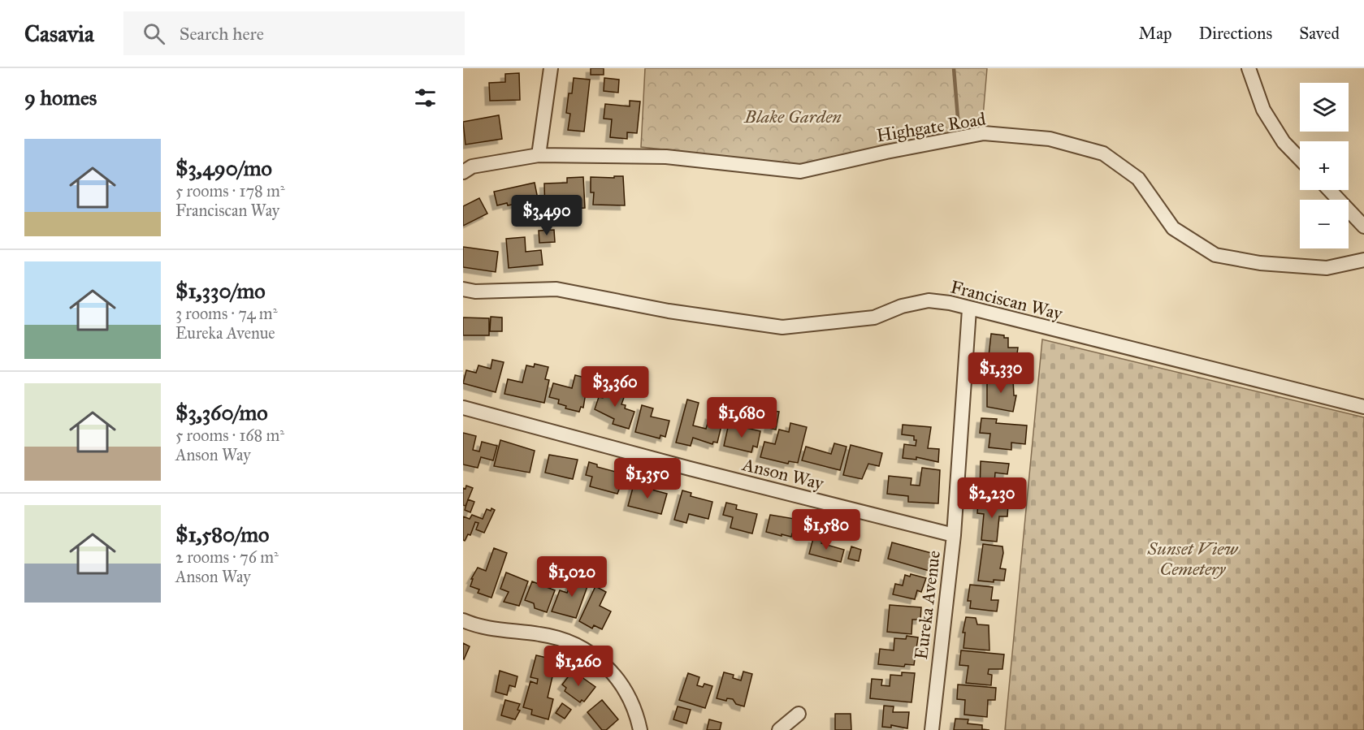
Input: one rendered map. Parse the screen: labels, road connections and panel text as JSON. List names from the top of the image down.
{
  "streets": {
    "street": [
      "Highgate Road",
      "Franciscan Way",
      "Anson Way",
      "Eureka Avenue"
    ]
  },
  "crossings": [
    ["Franciscan Way", "Eureka Avenue"],
    ["Anson Way", "Eureka Avenue"]
  ],
  "parks": ["Blake Garden", "Sunset View Cemetery"],
  "page": {
    "header": "Casavia",
    "search": "Search here",
    "nav": ["Map", "Directions", "Saved"],
    "heading": "9 homes",
    "map_buttons": ["+", "−"],
    "list": [
      {
        "name": "$3,490/mo",
        "note": "5 rooms · 178 m² · Franciscan Way"
      },
      {
        "name": "$1,330/mo",
        "note": "3 rooms · 74 m² · Eureka Avenue"
      },
      {
        "name": "$3,360/mo",
        "note": "5 rooms · 168 m² · Anson Way"
      },
      {
        "name": "$1,580/mo",
        "note": "2 rooms · 76 m² · Anson Way"
      }
    ],
    "price": [
      "$3,490",
      "$1,330",
      "$3,360",
      "$1,680",
      "$1,350",
      "$2,230",
      "$1,580",
      "$1,020",
      "$1,260"
    ]
  }
}
